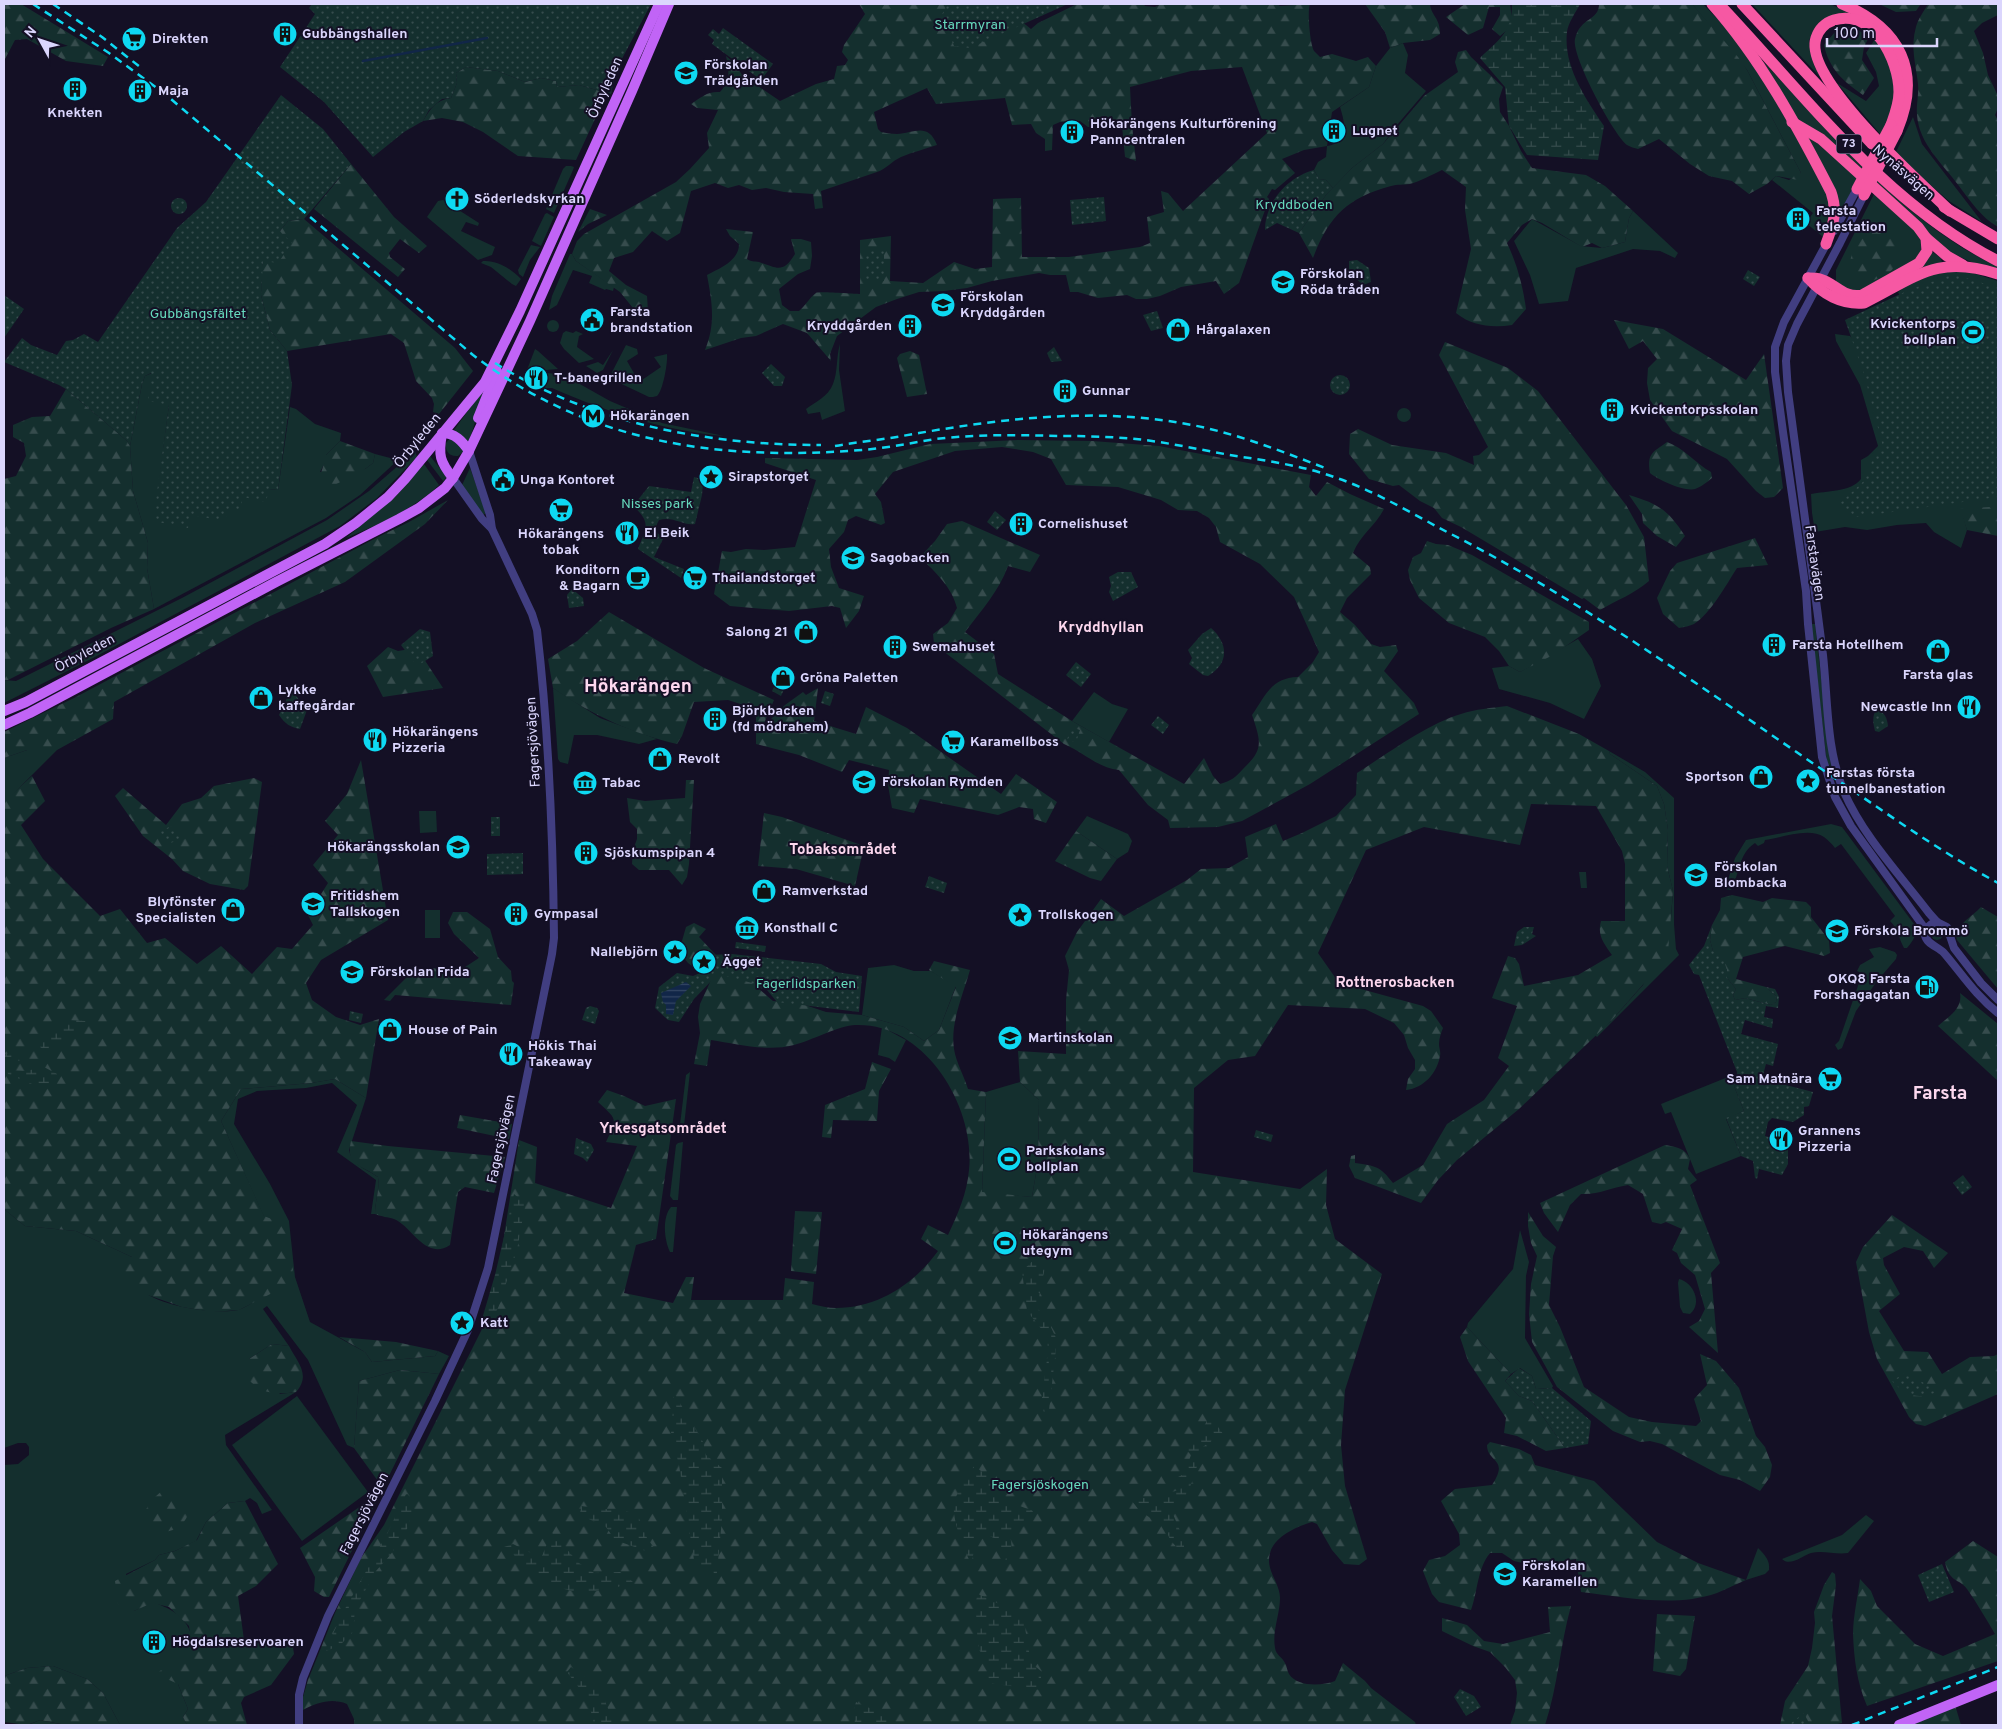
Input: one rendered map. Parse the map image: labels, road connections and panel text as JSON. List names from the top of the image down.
{
  "streets": {
    "highway": ["73", "Nynäsvägen"],
    "main road": ["Örbyleden"],
    "street": ["Farstavägen", "Fagersjövägen"]
  },
  "crossings": [
    ["Örbyleden", "Fagersjövägen"]
  ],
  "districts": [
    "Kryddhyllan",
    "Hökarängen",
    "Tobaksområdet",
    "Rottnerosbacken",
    "Farsta",
    "Yrkesgatsområdet"
  ],
  "parks": [
    "Starrmyran",
    "Kryddboden",
    "Gubbängsfältet",
    "Nisses park",
    "Fagerlidsparken",
    "Fagersjöskogen"
  ],
  "places": {
    "building": [
      "Gubbängshallen",
      "Knekten",
      "Maja",
      "Lugnet",
      "Hökarängens Kulturförening Panncentralen",
      "Farsta telestation",
      "Kryddgården",
      "Gunnar",
      "Kvickentorpsskolan",
      "Cornelishuset",
      "Farsta Hotellhem",
      "Swemahuset",
      "Björkbacken (fd mödrahem)",
      "Sjöskumspipan 4",
      "Gympasal",
      "Högdalsreservoaren"
    ],
    "supermarket": [
      "Direkten",
      "Hökarängens tobak",
      "Thailandstorget",
      "Karamellboss",
      "Sam Matnära"
    ],
    "school or university": [
      "Förskolan Trädgården",
      "Förskolan Röda tråden",
      "Förskolan Kryddgården",
      "Sagobacken",
      "Förskolan Rymden",
      "Hökarängsskolan",
      "Förskolan Blombacka",
      "Fritidshem Tallskogen",
      "Förskola Brommö",
      "Förskolan Frida",
      "Martinskolan",
      "Förskolan Karamellen"
    ],
    "church": ["Söderledskyrkan"],
    "public building": ["Farsta brandstation", "Unga Kontoret"],
    "shop": [
      "Hårgalaxen",
      "Salong 21",
      "Farsta glas",
      "Gröna Paletten",
      "Lykke kaffegårdar",
      "Revolt",
      "Sportson",
      "Ramverkstad",
      "Blyfönster Specialisten",
      "House of Pain"
    ],
    "sports": ["Kvickentorps bollplan", "Parkskolans bollplan", "Hökarängens utegym"],
    "restaurant": [
      "T-banegrillen",
      "El Beik",
      "Newcastle Inn",
      "Hökarängens Pizzeria",
      "Hökis Thai Takeaway",
      "Grannens Pizzeria"
    ],
    "metro station": ["Hökarängen"],
    "place": [
      "Sirapstorget",
      "Farstas första tunnelbanestation",
      "Trollskogen",
      "Nallebjörn",
      "Ägget",
      "Katt"
    ],
    "cafe": ["Konditorn & Bagarn"],
    "museum": ["Tabac", "Konsthall C"],
    "fuel station": ["OKQ8 Farsta Forshagagatan"]
  },
  "scale_bar": "100 m",
  "north": "top left"
}
